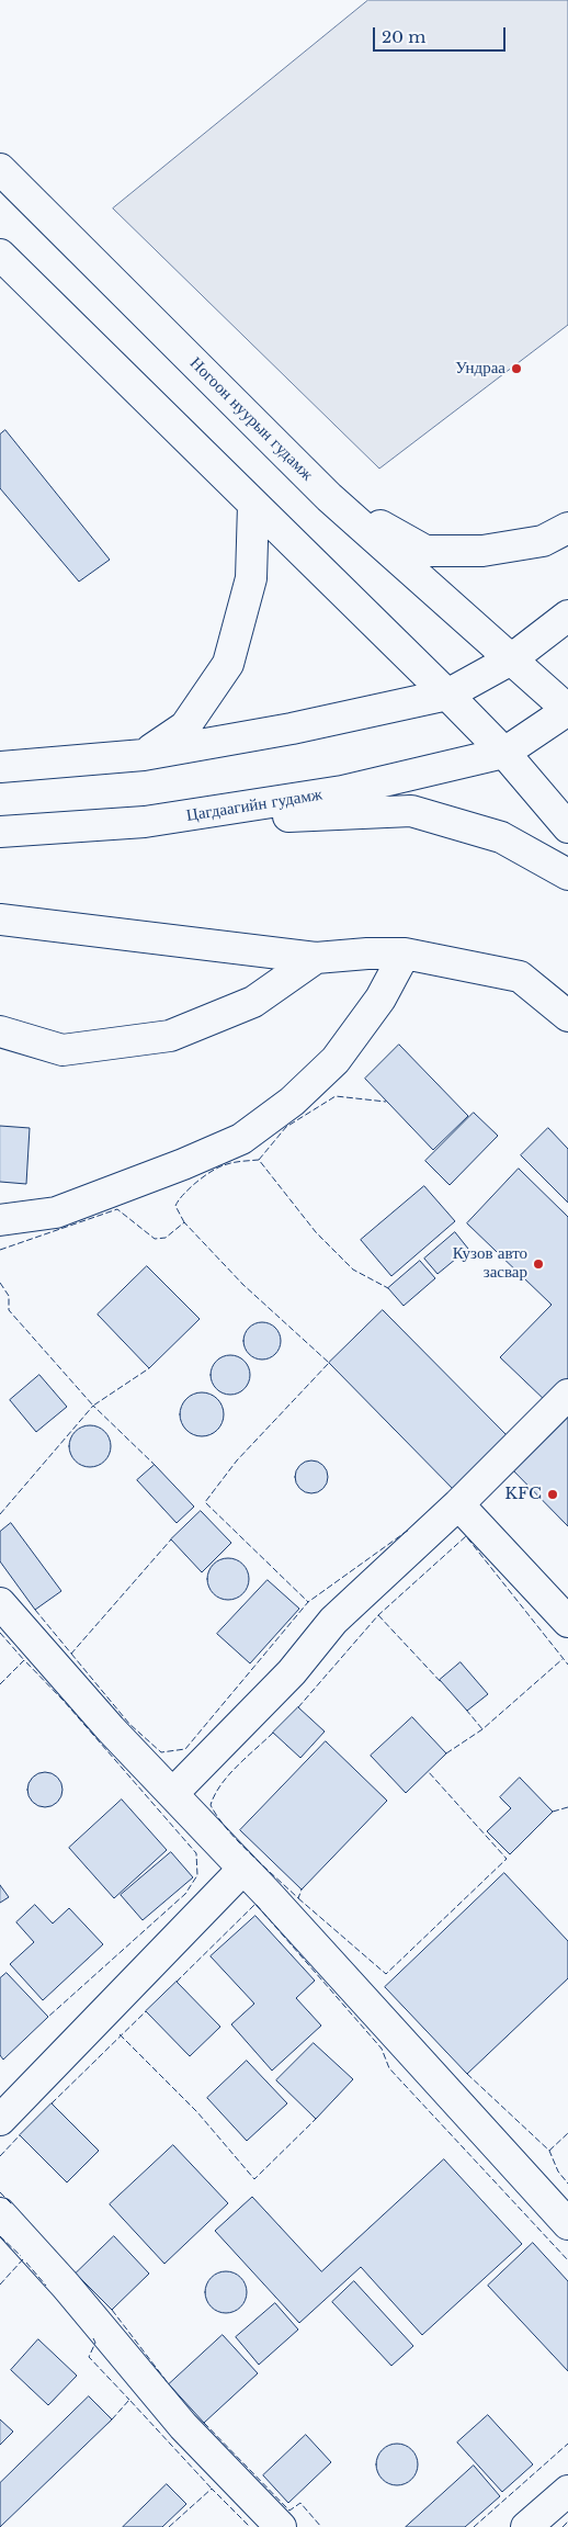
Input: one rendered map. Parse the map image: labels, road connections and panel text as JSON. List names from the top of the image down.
{
  "streets": {
    "main road": ["Ногоон нуурын гудамж", "Цагдаагийн гудамж"]
  },
  "places": ["Ундраа", "Кузов авто засвар", "KFC"],
  "scale_bar": "20 m"
}
